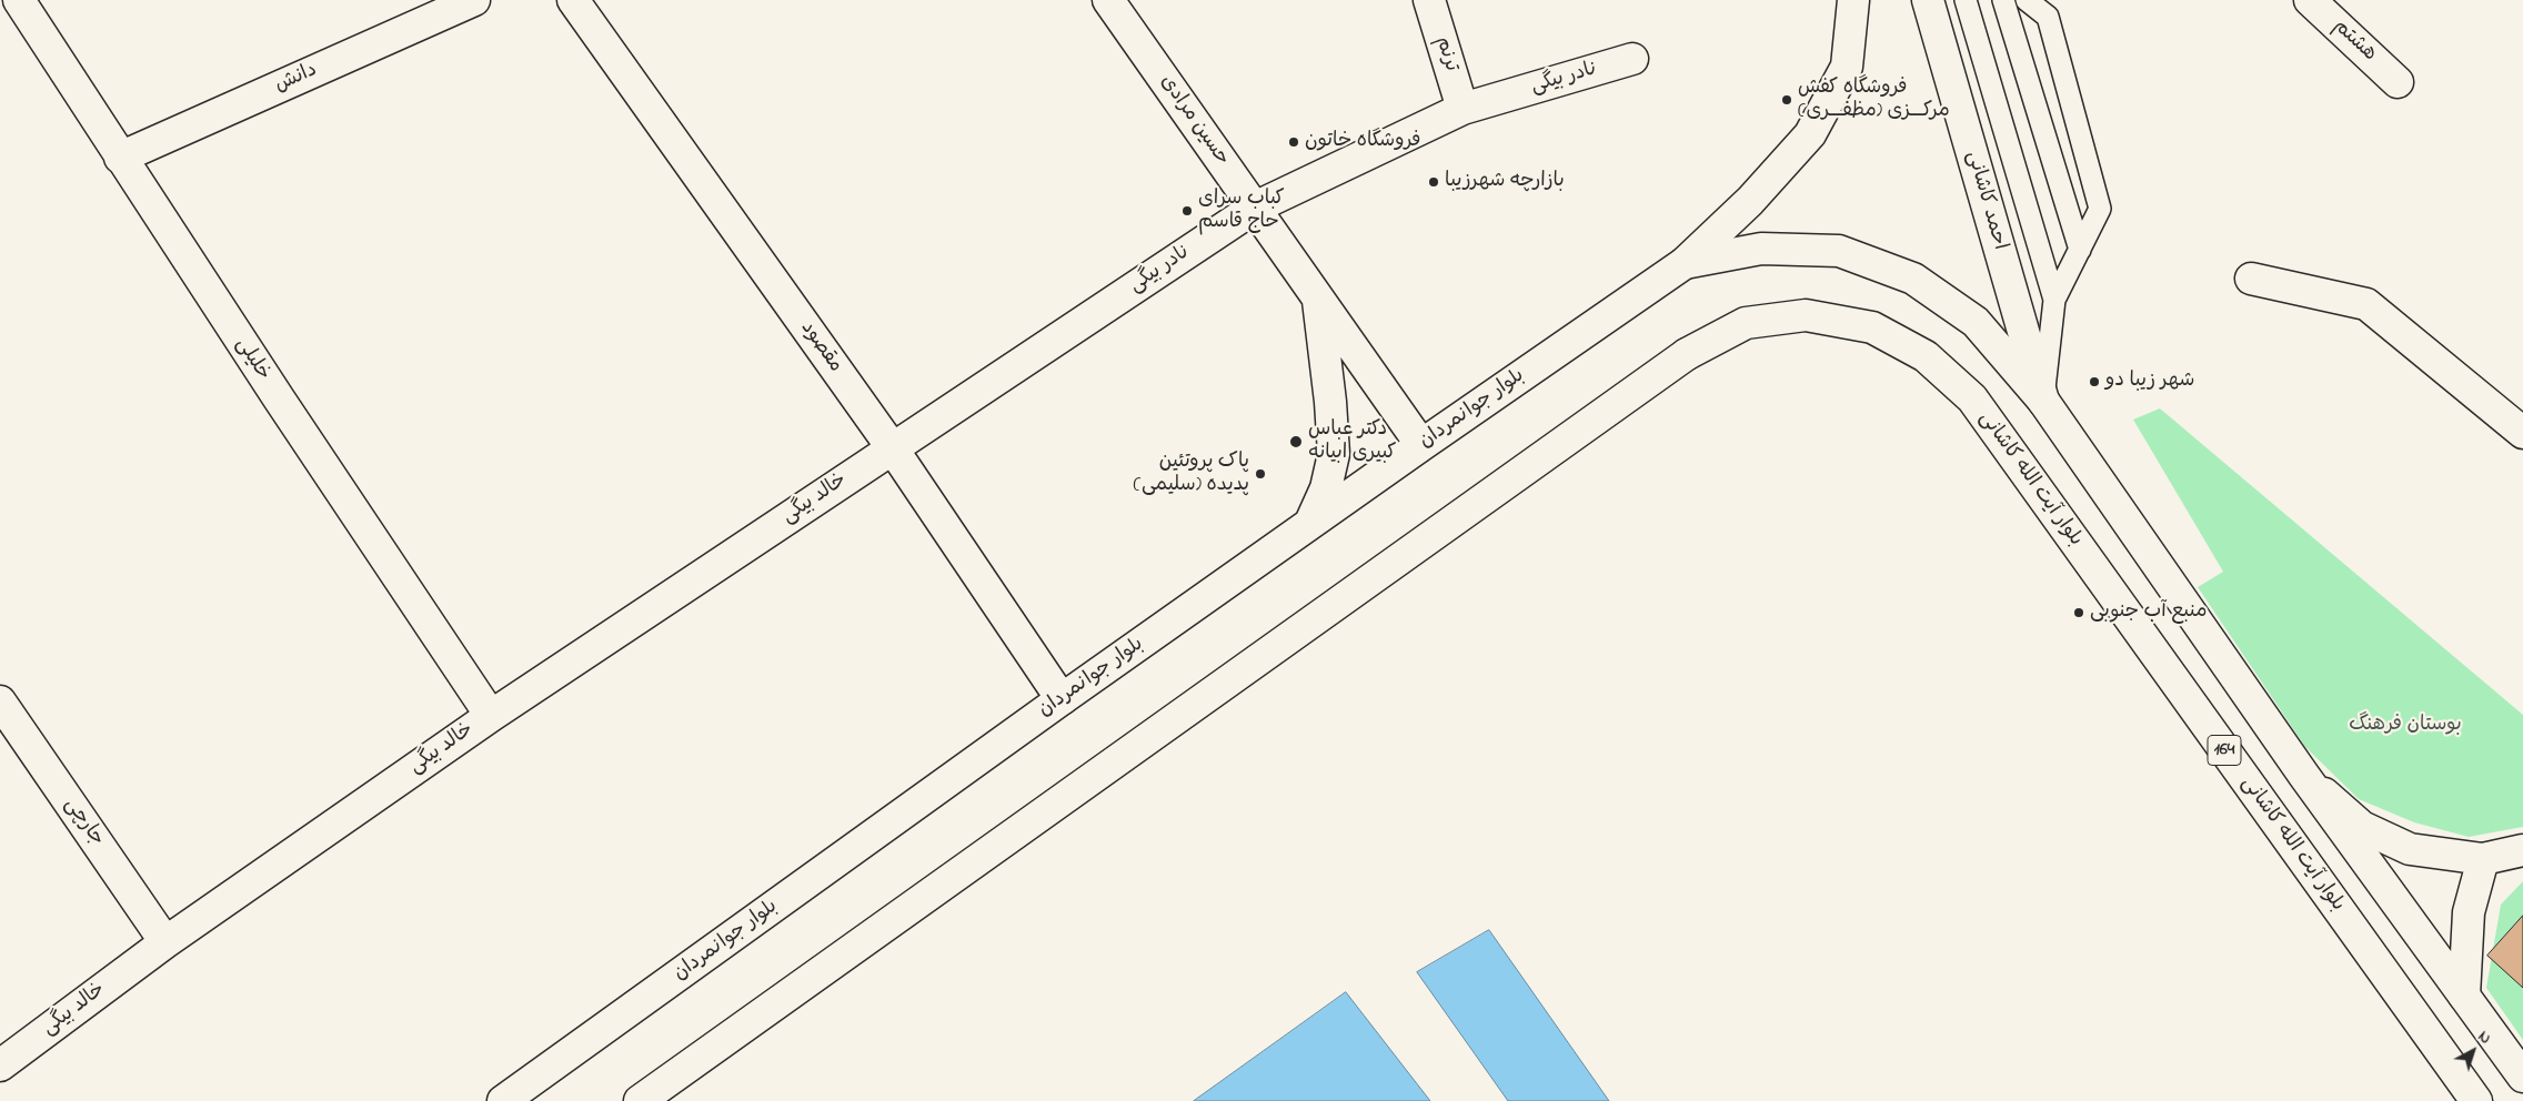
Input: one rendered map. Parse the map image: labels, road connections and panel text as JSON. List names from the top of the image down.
{
  "streets": {
    "street": [
      "هشتم",
      "ترنم",
      "دانش",
      "نادر بیگی",
      "حسین مرادی",
      "احمد کاشانی",
      "مقصود",
      "خلیلی",
      "بلوار جوانمردان",
      "بلوار آیت الله کاشانی",
      "خالد بیگی",
      "164",
      "جارچی"
    ]
  },
  "crossings": [
    ["ترنم", "نادر بیگی"],
    ["دانش", "خلیلی"],
    ["نادر بیگی", "حسین مرادی"],
    ["نادر بیگی", "مقصود"],
    ["نادر بیگی", "خالد بیگی"],
    ["حسین مرادی", "بلوار جوانمردان"],
    ["احمد کاشانی", "164"],
    ["مقصود", "بلوار جوانمردان"],
    ["مقصود", "خالد بیگی"],
    ["خلیلی", "خالد بیگی"],
    ["خالد بیگی", "جارچی"]
  ],
  "parks": ["بوستان فرهنگ"],
  "places": [
    "فروشگاه کفش مرکـــزی (مظفـــری)",
    "فروشگاه خاتون",
    "بازارچه شهرزیبا",
    "کباب سرای حاج قاسم",
    "شهر زیبا دو",
    "دکتر عباس کبیری ابیانه",
    "پاک پروتئین پدیده (سلیمی)",
    "منبع آب جنوبی"
  ],
  "north": "top right"
}
